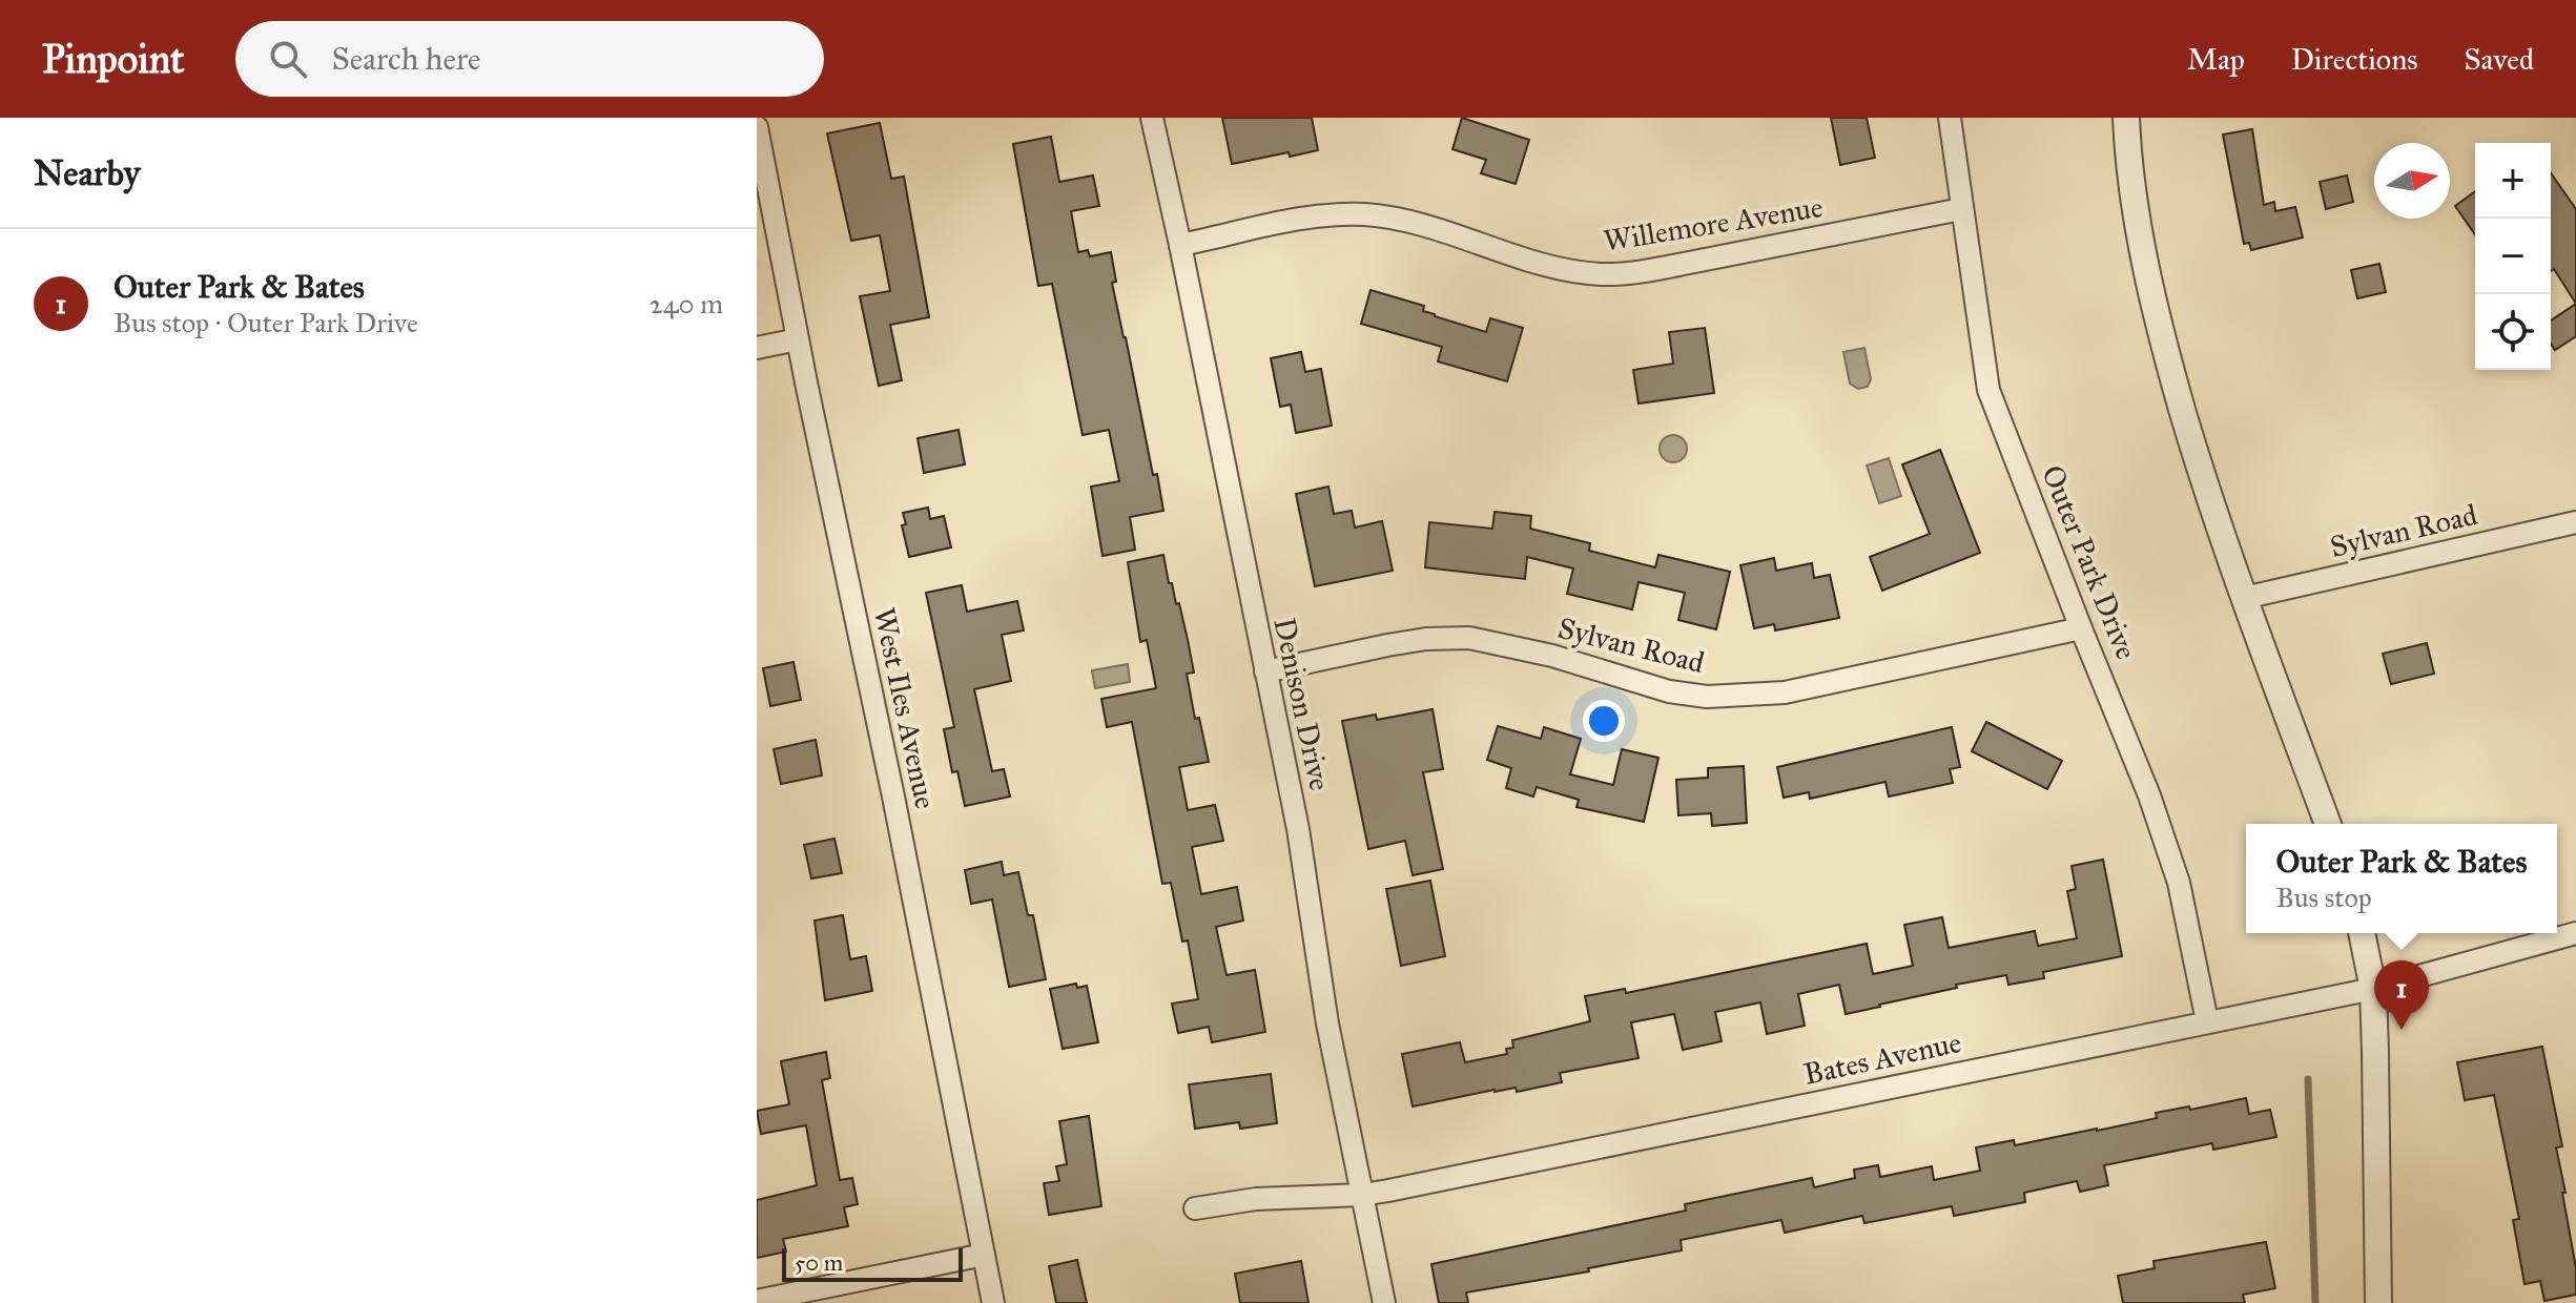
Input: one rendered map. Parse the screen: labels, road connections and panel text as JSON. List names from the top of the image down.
{
  "streets": {
    "street": [
      "Willemore Avenue",
      "Sylvan Road",
      "Outer Park Drive",
      "Denison Drive",
      "West Iles Avenue",
      "Bates Avenue"
    ]
  },
  "crossings": [
    ["Willemore Avenue", "Outer Park Drive"],
    ["Willemore Avenue", "Denison Drive"],
    ["Sylvan Road", "Outer Park Drive"],
    ["Sylvan Road", "Denison Drive"],
    ["Outer Park Drive", "Bates Avenue"],
    ["Denison Drive", "Bates Avenue"]
  ],
  "scale_bar": "50 m",
  "north": "right",
  "page": {
    "header": "Pinpoint",
    "search": "Search here",
    "nav": ["Map", "Directions", "Saved"],
    "heading": "Nearby",
    "map_buttons": ["+", "−"],
    "list": [
      {
        "mark": "1",
        "name": "Outer Park & Bates",
        "note": "Bus stop · Outer Park Drive",
        "value": "240 m"
      }
    ],
    "popup": ["Outer Park & Bates", "Bus stop"],
    "pins": "1",
    "scale": "50 m"
  }
}
